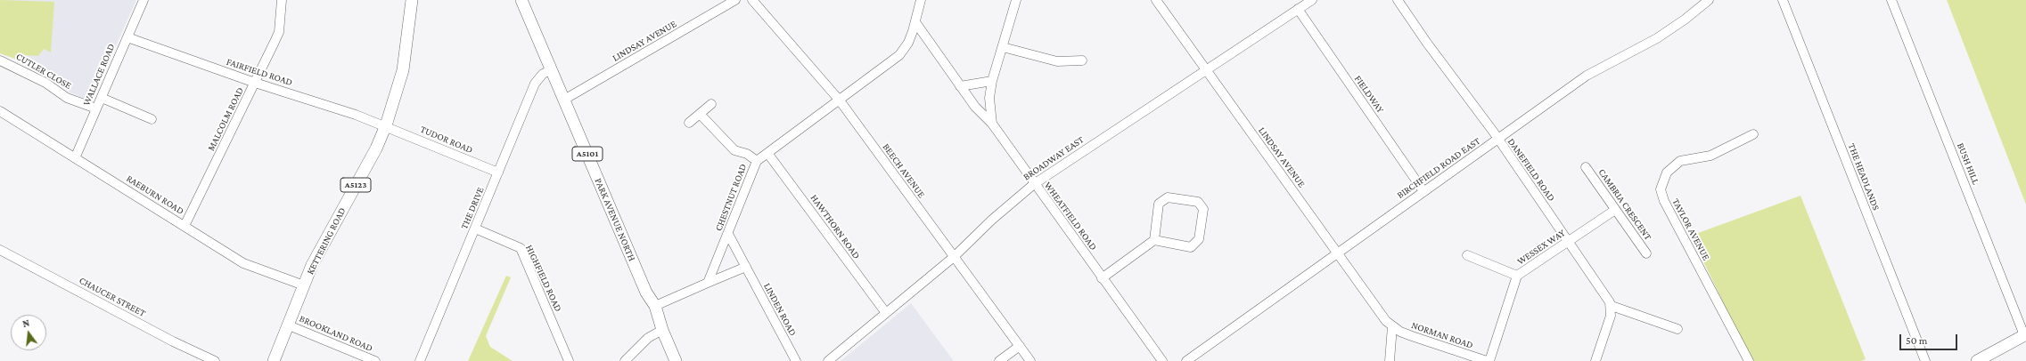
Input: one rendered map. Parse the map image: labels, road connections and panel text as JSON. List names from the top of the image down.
{
  "streets": {
    "main road": [
      "A5101",
      "A5123",
      "PARK AVENUE NORTH",
      "KETTERING ROAD"
    ],
    "street": [
      "LINDSAY AVENUE",
      "CUTLER CLOSE",
      "FAIRFIELD ROAD",
      "WALLACE ROAD",
      "FIELDWAY",
      "MALCOLM ROAD",
      "TUDOR ROAD",
      "BROADWAY EAST",
      "BUSH HILL",
      "BIRCHFIELD ROAD EAST",
      "DANEFIELD ROAD",
      "BEECH AVENUE",
      "THE HEADLANDS",
      "RAEBURN ROAD",
      "CHESTNUT ROAD",
      "CAMBRIA CRESCENT",
      "THE DRIVE",
      "WHEATFIELD ROAD",
      "HAWTHORN ROAD",
      "TAYLOR AVENUE",
      "WESSEX WAY",
      "HIGHFIELD ROAD",
      "CHAUCER STREET",
      "LINDEN ROAD",
      "BROOKLAND ROAD",
      "NORMAN ROAD"
    ]
  },
  "crossings": [
    ["LINDSAY AVENUE", "BROADWAY EAST"],
    ["LINDSAY AVENUE", "BIRCHFIELD ROAD EAST"],
    ["LINDSAY AVENUE", "PARK AVENUE NORTH"],
    ["LINDSAY AVENUE", "NORMAN ROAD"],
    ["CUTLER CLOSE", "WALLACE ROAD"],
    ["FAIRFIELD ROAD", "WALLACE ROAD"],
    ["FAIRFIELD ROAD", "MALCOLM ROAD"],
    ["FAIRFIELD ROAD", "TUDOR ROAD"],
    ["FAIRFIELD ROAD", "KETTERING ROAD"],
    ["WALLACE ROAD", "RAEBURN ROAD"],
    ["FIELDWAY", "BROADWAY EAST"],
    ["FIELDWAY", "BIRCHFIELD ROAD EAST"],
    ["MALCOLM ROAD", "RAEBURN ROAD"],
    ["TUDOR ROAD", "THE DRIVE"],
    ["TUDOR ROAD", "KETTERING ROAD"],
    ["BROADWAY EAST", "BEECH AVENUE"],
    ["BROADWAY EAST", "WHEATFIELD ROAD"],
    ["BROADWAY EAST", "HAWTHORN ROAD"],
    ["BIRCHFIELD ROAD EAST", "DANEFIELD ROAD"],
    ["DANEFIELD ROAD", "WESSEX WAY"],
    ["BEECH AVENUE", "CHESTNUT ROAD"],
    ["RAEBURN ROAD", "KETTERING ROAD"],
    ["CHESTNUT ROAD", "WHEATFIELD ROAD"],
    ["CHESTNUT ROAD", "HAWTHORN ROAD"],
    ["CHESTNUT ROAD", "LINDEN ROAD"],
    ["CAMBRIA CRESCENT", "WESSEX WAY"],
    ["THE DRIVE", "PARK AVENUE NORTH"],
    ["THE DRIVE", "HIGHFIELD ROAD"],
    ["KETTERING ROAD", "BROOKLAND ROAD"],
    ["WESSEX WAY", "NORMAN ROAD"]
  ],
  "scale_bar": "50 m",
  "north": "top"
}
